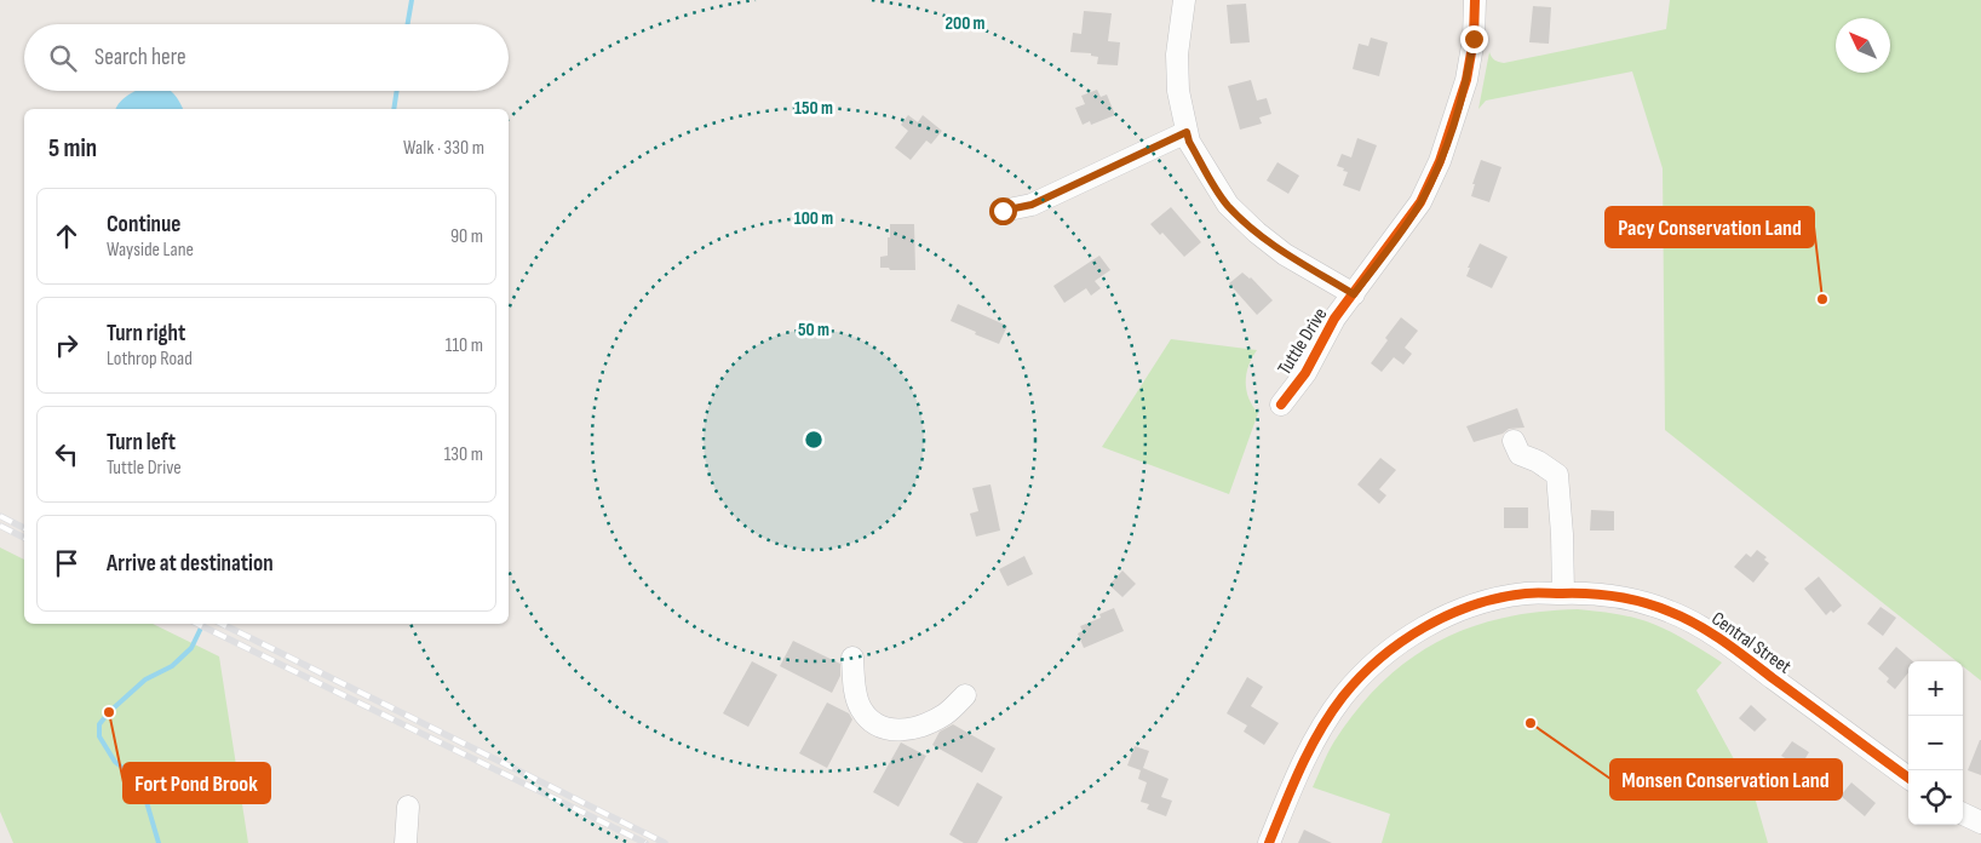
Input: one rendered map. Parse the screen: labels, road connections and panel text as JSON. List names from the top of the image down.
{
  "streets": {
    "street": ["Tuttle Drive", "Central Street"]
  },
  "places": ["Pacy Conservation Land", "Fort Pond Brook", "Monsen Conservation Land"],
  "north": "top left",
  "page": {
    "search": "Search here",
    "heading": ["5 min", "Walk · 330 m"],
    "list": [
      ["Continue", "Wayside Lane", "90 m"],
      ["Turn right", "Lothrop Road", "110 m"],
      ["Turn left", "Tuttle Drive", "130 m"],
      "Arrive at destination"
    ],
    "map_buttons": ["+", "−"]
  },
  "rings": [
    "200 m",
    "150 m",
    "100 m",
    "50 m"
  ]
}
